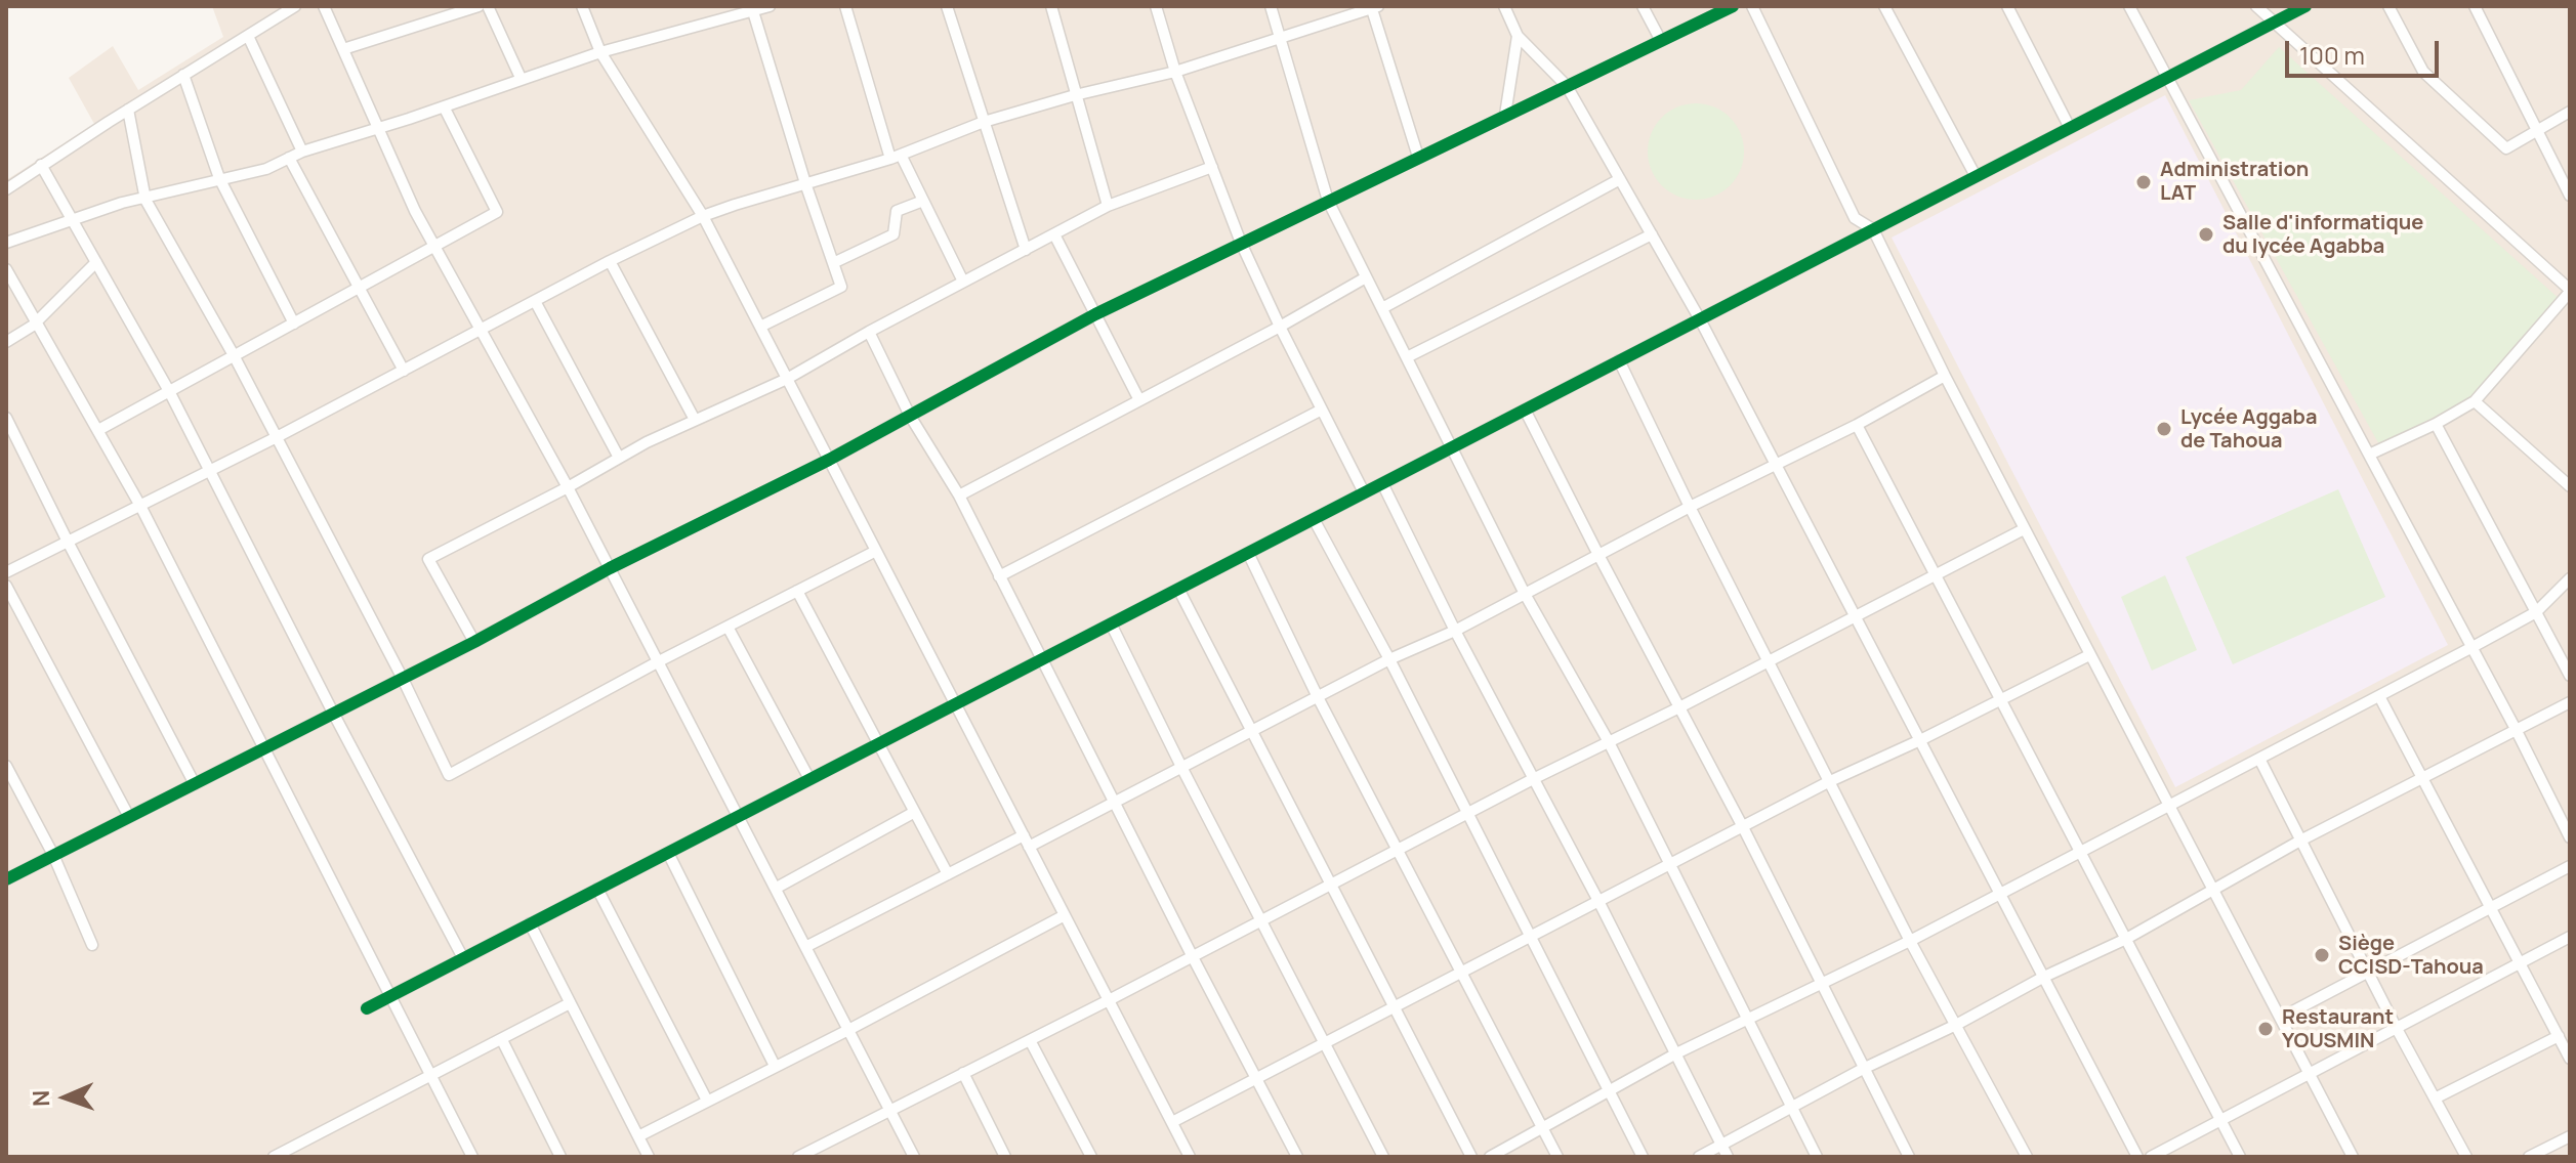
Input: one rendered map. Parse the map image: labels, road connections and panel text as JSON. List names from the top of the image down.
{
  "places": [
    "Administration LAT",
    "Salle d'informatique du lycée Agabba",
    "Lycée Aggaba de Tahoua",
    "Siège CCISD-Tahoua",
    "Restaurant YOUSMIN"
  ],
  "scale_bar": "100 m",
  "north": "left"
}
